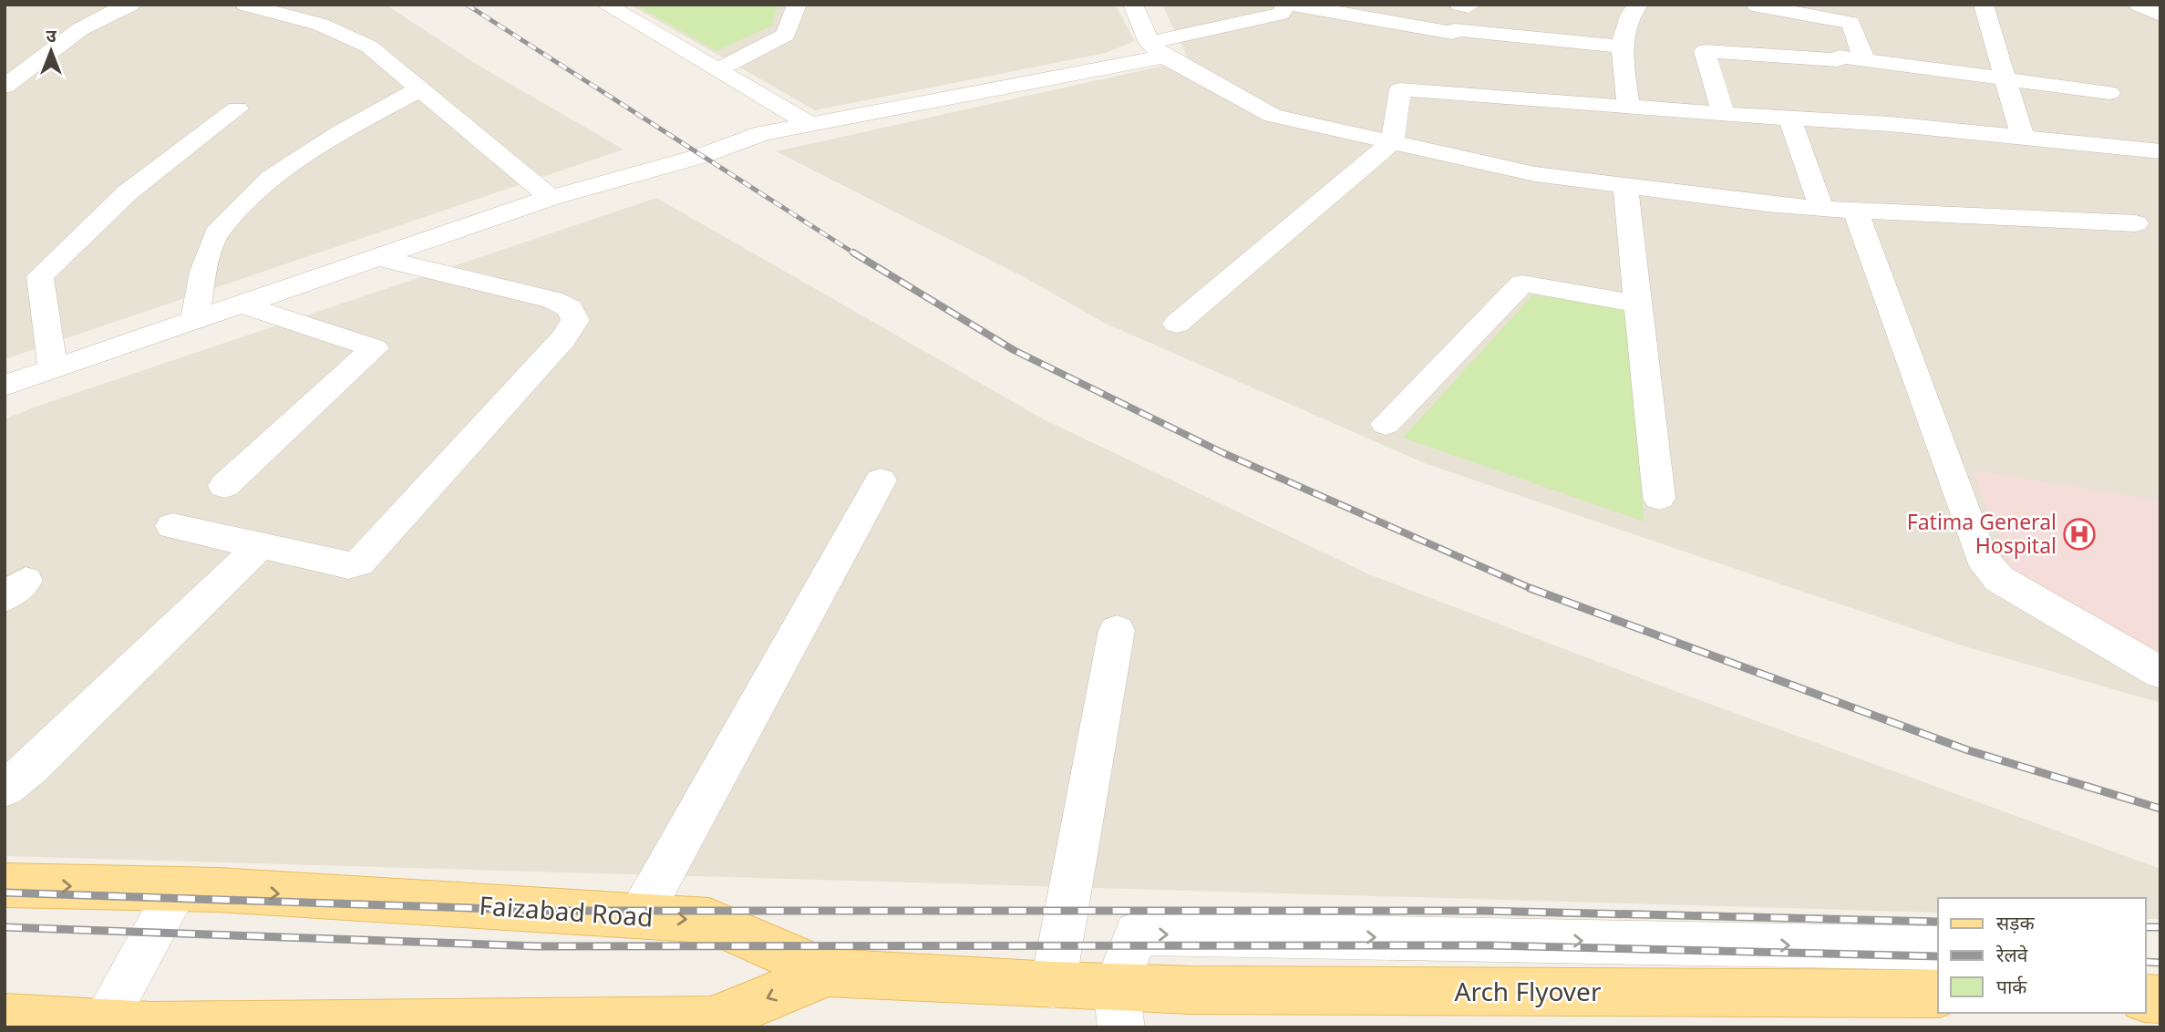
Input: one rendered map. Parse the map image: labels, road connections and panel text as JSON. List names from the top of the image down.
{
  "streets": {
    "main road": ["Faizabad Road", "Arch Flyover"]
  },
  "crossings": [
    ["Faizabad Road", "Arch Flyover"]
  ],
  "places": {
    "hospital": ["Fatima General Hospital"]
  },
  "legend": ["सड़क", "रेलवे", "पार्क"],
  "north": "top"
}
